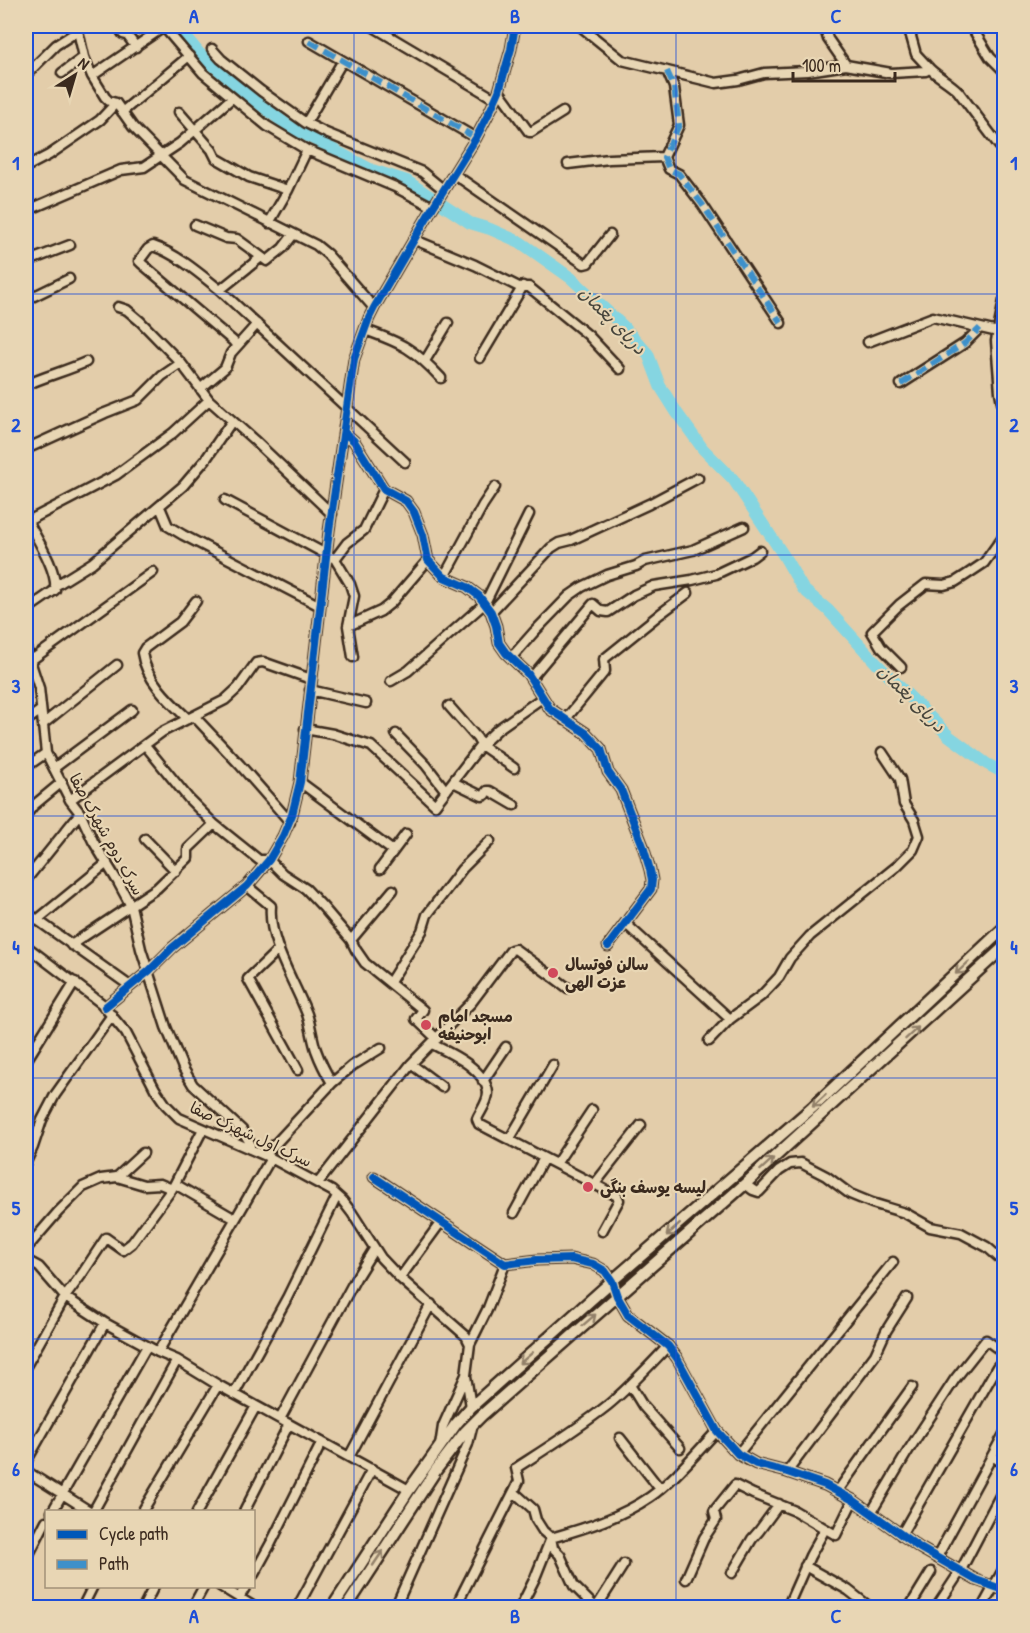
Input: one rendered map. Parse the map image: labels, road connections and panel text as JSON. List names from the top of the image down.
{
  "streets": {
    "street": ["سرک دوم شهرک صفا", "سرک اول شهرک صفا"]
  },
  "crossings": [
    ["سرک دوم شهرک صفا", "سرک اول شهرک صفا"]
  ],
  "water": ["دریای پغمان"],
  "places": ["سالن فوتسال عزت الهی", "مسجد امام ابوحنیفه", "لیسه یوسف بنگی"],
  "legend": ["Cycle path", "Path"],
  "scale_bar": "100 m",
  "north": "top right",
  "grid": {
    "columns": ["A", "B", "C"],
    "rows": [
      "1",
      "2",
      "3",
      "4",
      "5",
      "6"
    ]
  }
}
